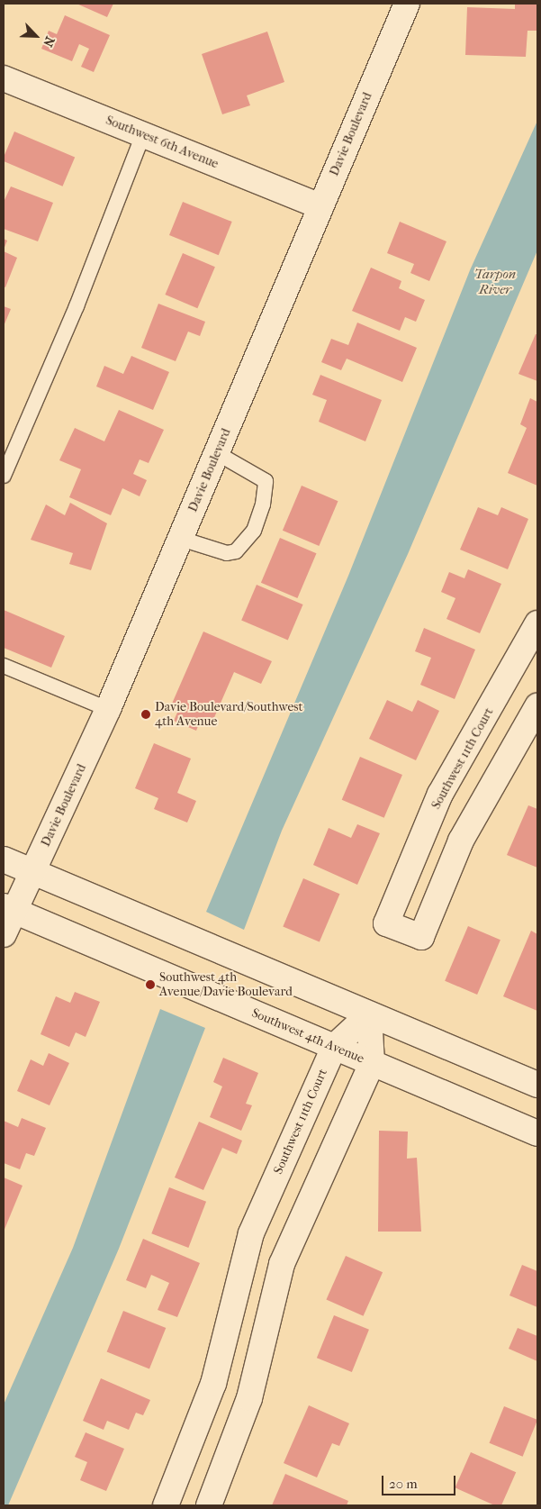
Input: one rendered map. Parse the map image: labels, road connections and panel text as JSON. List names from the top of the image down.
{
  "streets": {
    "main road": [
      "Davie Boulevard",
      "Southwest 6th Avenue",
      "Southwest 11th Court",
      "Southwest 4th Avenue"
    ]
  },
  "crossings": [
    ["Davie Boulevard", "Southwest 6th Avenue"],
    ["Davie Boulevard", "Southwest 4th Avenue"],
    ["Southwest 11th Court", "Southwest 4th Avenue"]
  ],
  "water": ["Tarpon River"],
  "places": ["Davie Boulevard/Southwest 4th Avenue", "Southwest 4th Avenue/Davie Boulevard"],
  "scale_bar": "20 m",
  "north": "bottom right"
}
